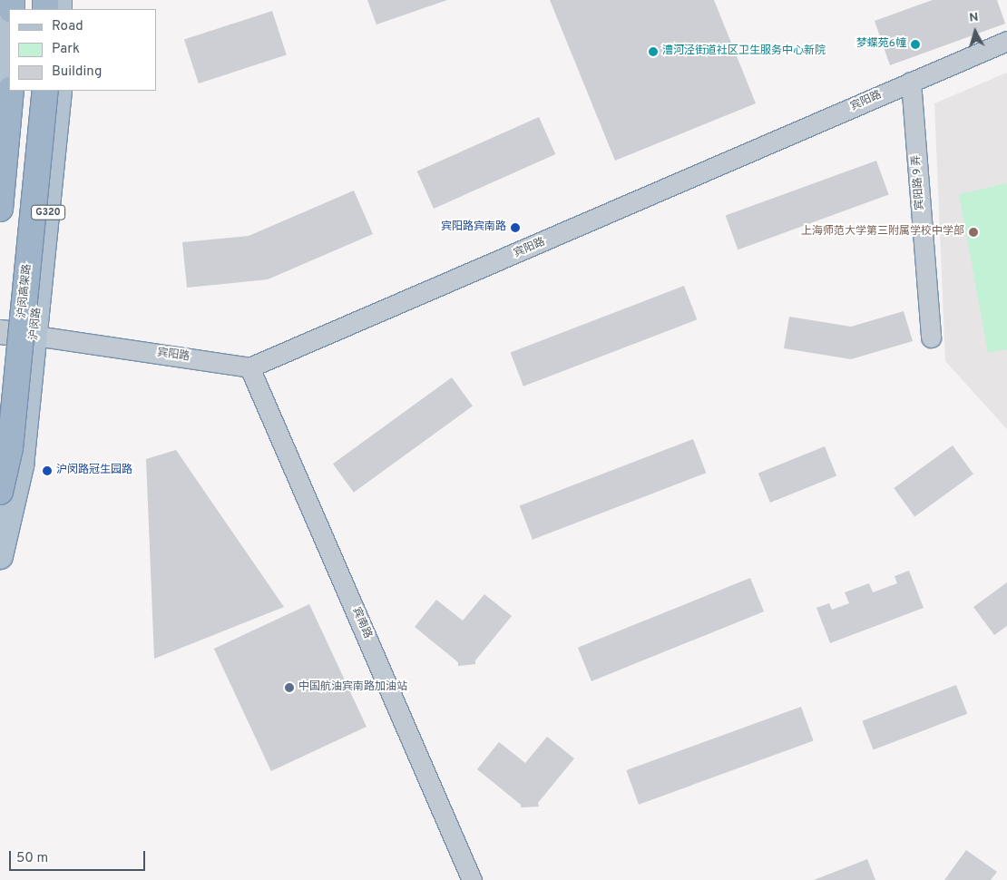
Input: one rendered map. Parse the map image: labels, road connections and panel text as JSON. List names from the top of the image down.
{
  "streets": {
    "highway": ["沪闵高架路"],
    "main road": ["G320", "沪闵路"],
    "street": ["宾阳路", "宾阳路 9 弄", "宾南路"]
  },
  "crossings": [
    ["宾阳路", "宾阳路 9 弄"],
    ["宾阳路", "沪闵路"],
    ["宾阳路", "宾南路"]
  ],
  "places": [
    "梦蝶苑6幢",
    "漕河泾街道社区卫生服务中心新院",
    "宾阳路宾南路",
    "上海师范大学第三附属学校中学部",
    "沪闵路冠生园路",
    "中国航油宾南路加油站"
  ],
  "legend": ["Road", "Park", "Building"],
  "scale_bar": "50 m",
  "north": "top"
}
